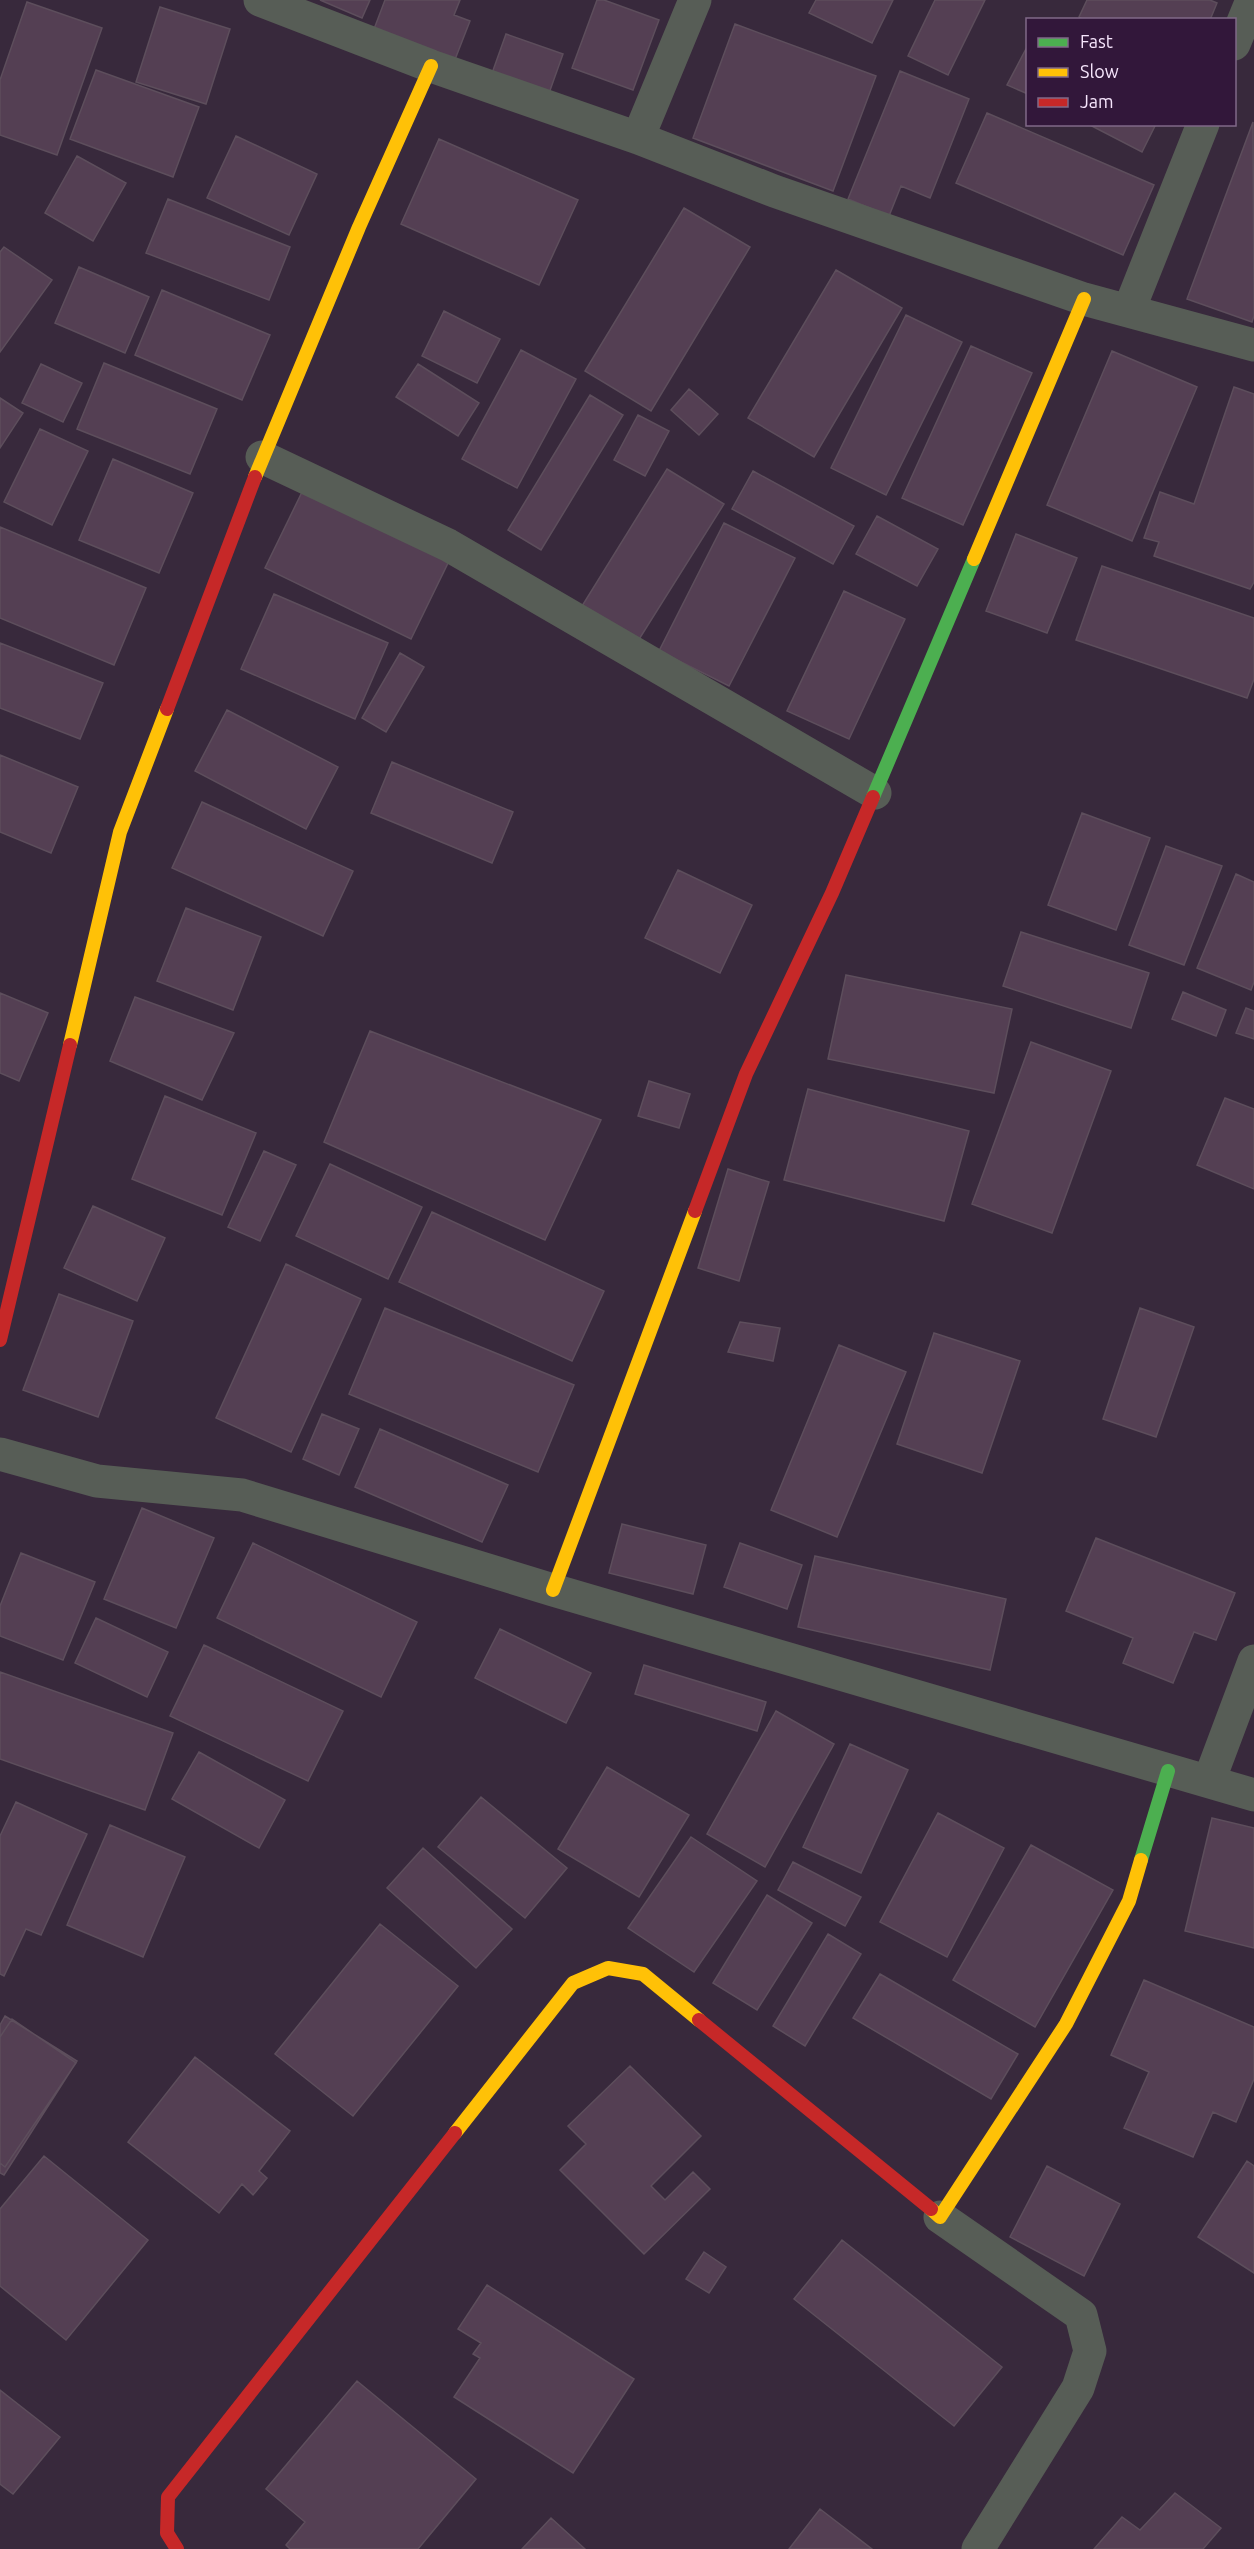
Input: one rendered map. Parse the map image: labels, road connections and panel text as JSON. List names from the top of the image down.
{
  "legend": ["Fast", "Slow", "Jam"]
}
